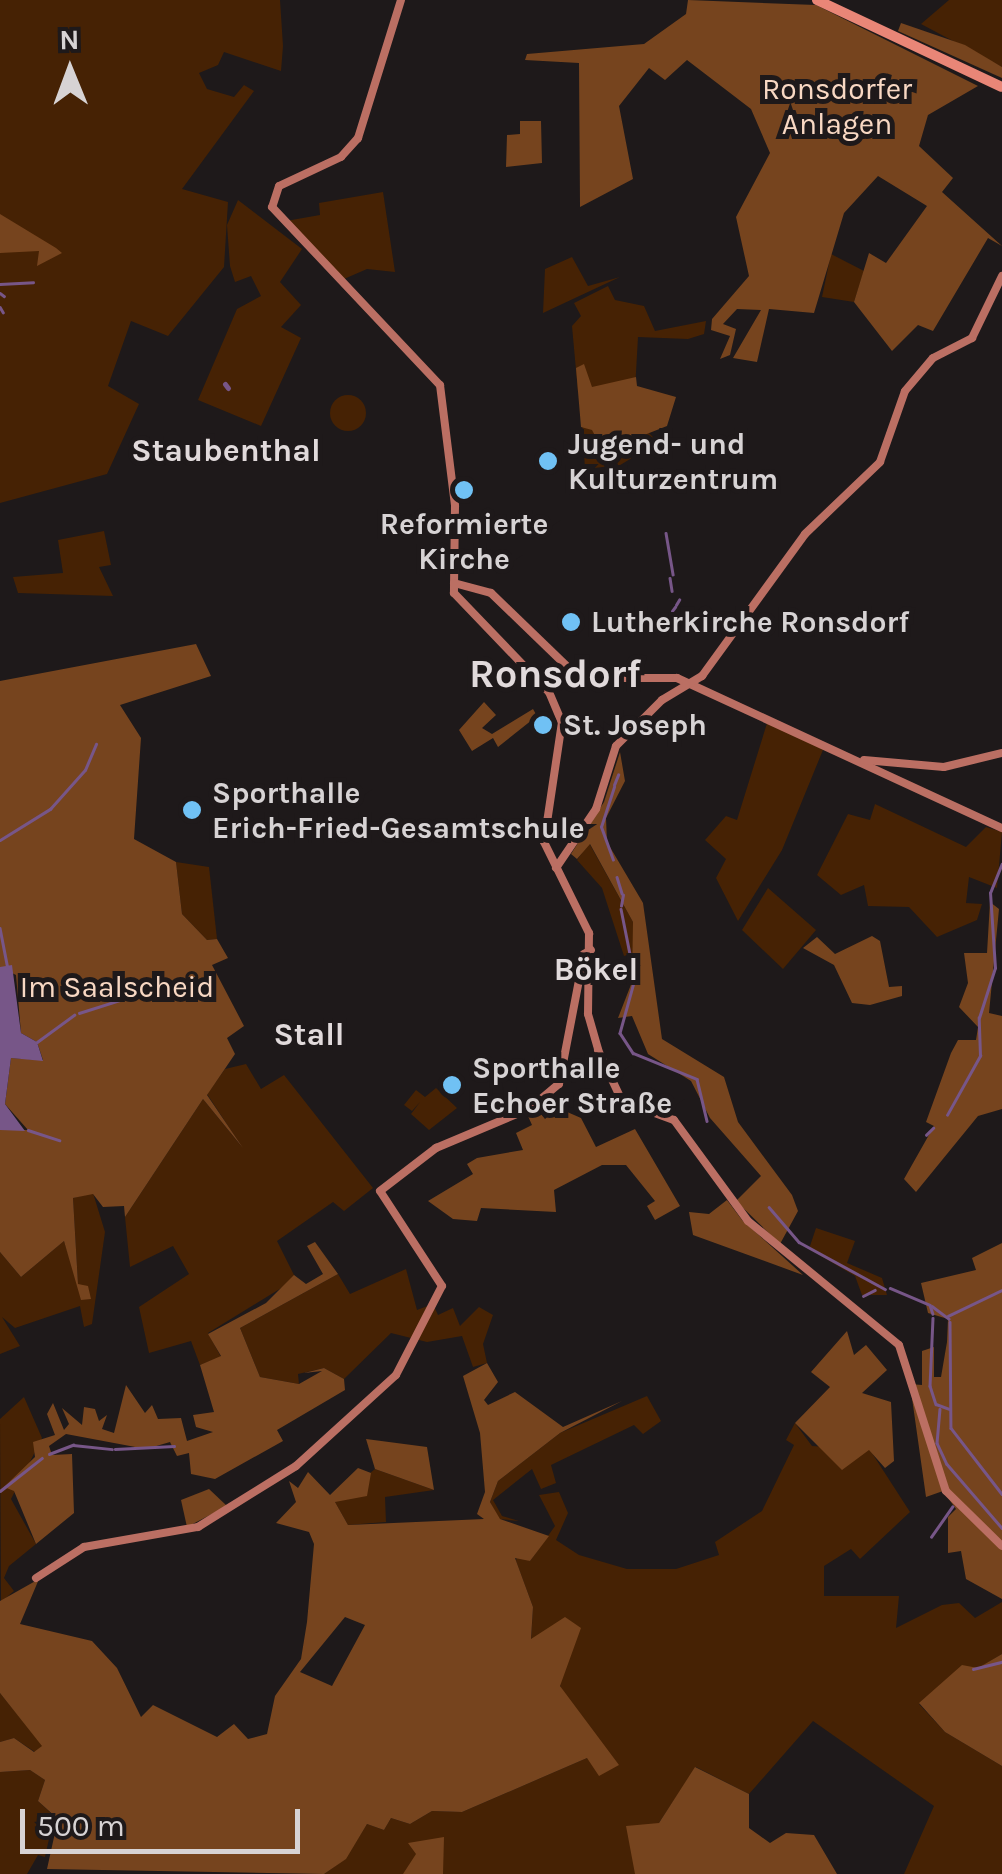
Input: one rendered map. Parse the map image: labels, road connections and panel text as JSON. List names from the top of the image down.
{
  "districts": [
    "Staubenthal",
    "Ronsdorf",
    "Bökel",
    "Stall"
  ],
  "parks": ["Ronsdorfer Anlagen", "Im Saalscheid"],
  "places": [
    "Jugend- und Kulturzentrum",
    "Reformierte Kirche",
    "Lutherkirche Ronsdorf",
    "St. Joseph",
    "Sporthalle Erich-Fried-Gesamtschule",
    "Sporthalle Echoer Straße"
  ],
  "scale_bar": "500 m",
  "north": "top"
}
